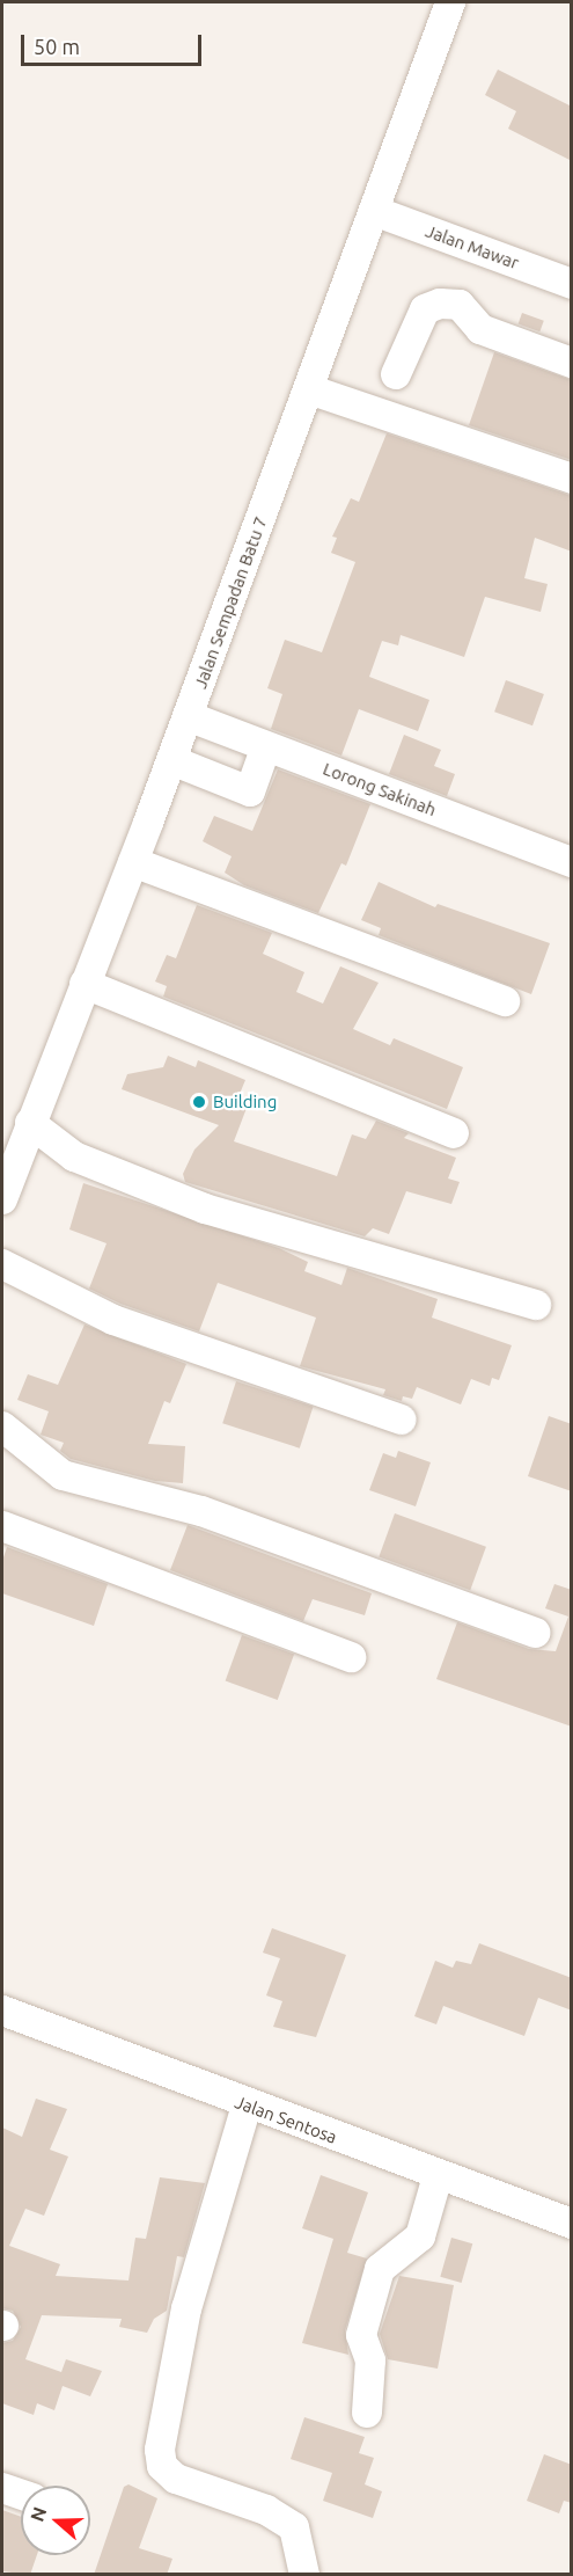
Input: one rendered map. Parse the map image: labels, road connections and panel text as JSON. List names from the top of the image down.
{
  "streets": {
    "street": [
      "Jalan Mawar",
      "Jalan Sempadan Batu 7",
      "Lorong Sakinah",
      "Jalan Sentosa"
    ]
  },
  "crossings": [
    ["Jalan Mawar", "Jalan Sempadan Batu 7"],
    ["Jalan Sempadan Batu 7", "Lorong Sakinah"]
  ],
  "places": ["Building"],
  "scale_bar": "50 m",
  "north": "left"
}
